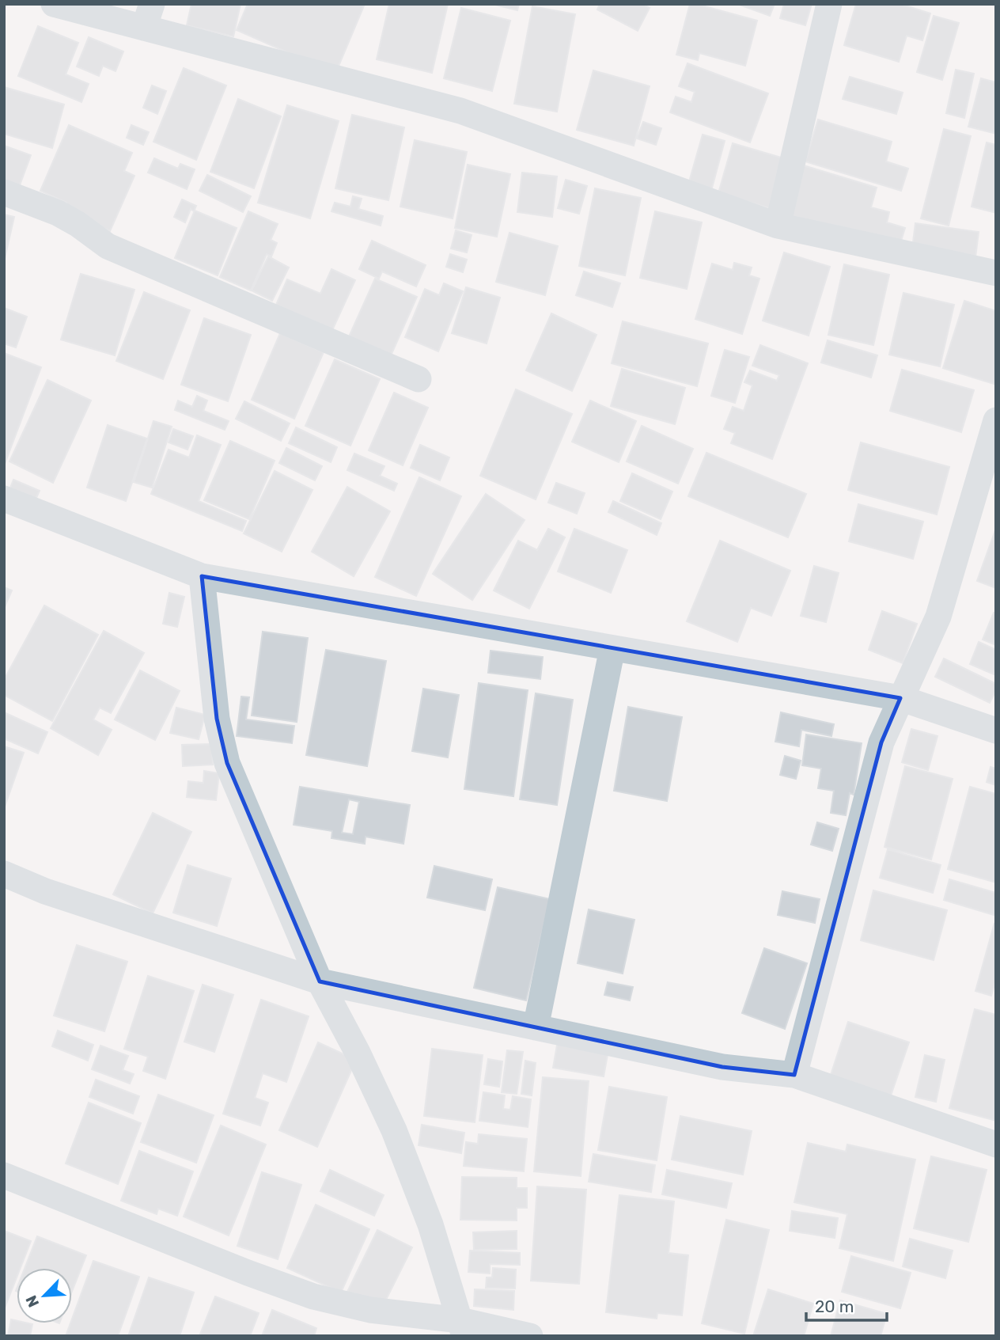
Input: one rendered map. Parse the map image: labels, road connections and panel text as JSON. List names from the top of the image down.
{
  "scale_bar": "20 m",
  "north": "bottom left"
}
